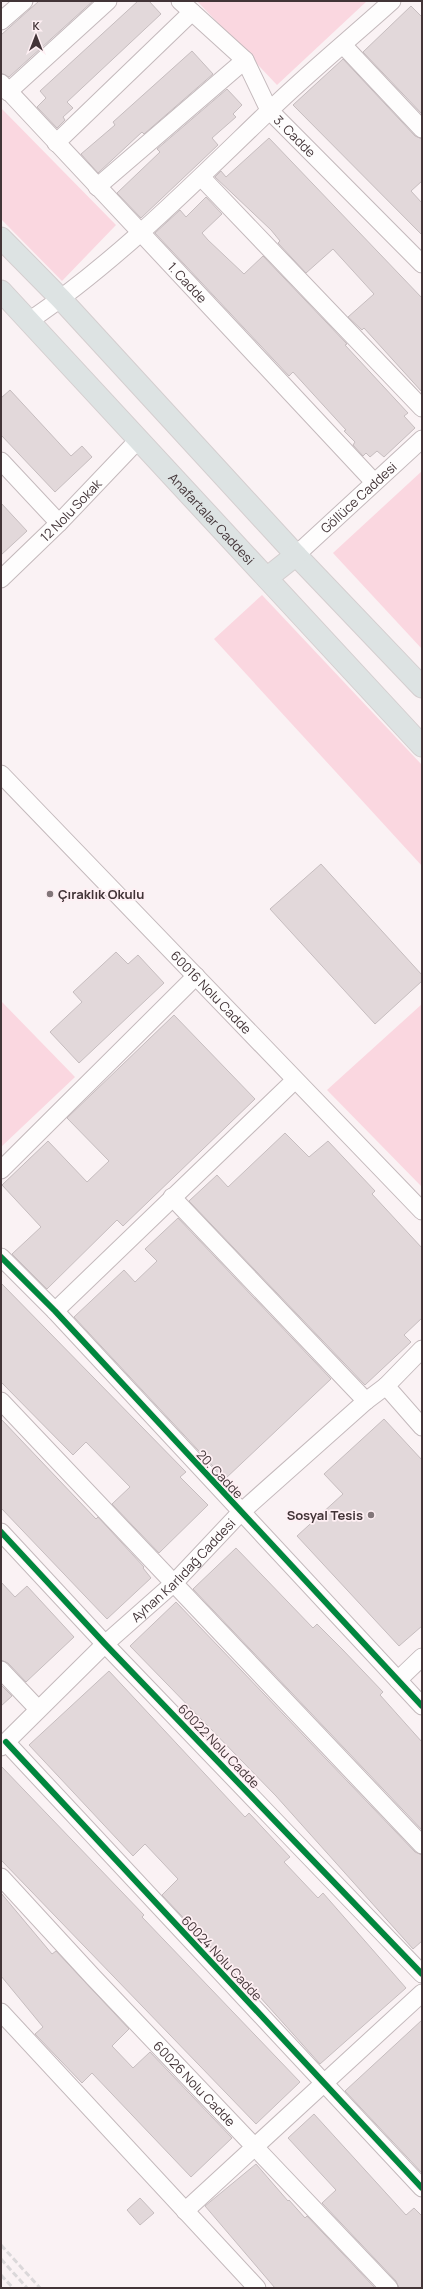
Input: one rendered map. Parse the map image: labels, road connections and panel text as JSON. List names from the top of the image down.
{
  "streets": {
    "main road": ["Anafartalar Caddesi"],
    "street": [
      "3. Cadde",
      "1. Cadde",
      "Göllüce Caddesi",
      "12 Nolu Sokak",
      "60016 Nolu Cadde",
      "20. Cadde",
      "Ayhan Karlıdağ Caddesi",
      "60022 Nolu Cadde",
      "60024 Nolu Cadde",
      "60026 Nolu Cadde"
    ]
  },
  "crossings": [
    ["1. Cadde", "Göllüce Caddesi"],
    ["12 Nolu Sokak", "Anafartalar Caddesi"],
    ["20. Cadde", "Ayhan Karlıdağ Caddesi"],
    ["Ayhan Karlıdağ Caddesi", "60022 Nolu Cadde"],
    ["Ayhan Karlıdağ Caddesi", "60024 Nolu Cadde"]
  ],
  "places": ["Çıraklık Okulu", "Sosyal Tesis"],
  "north": "top"
}
